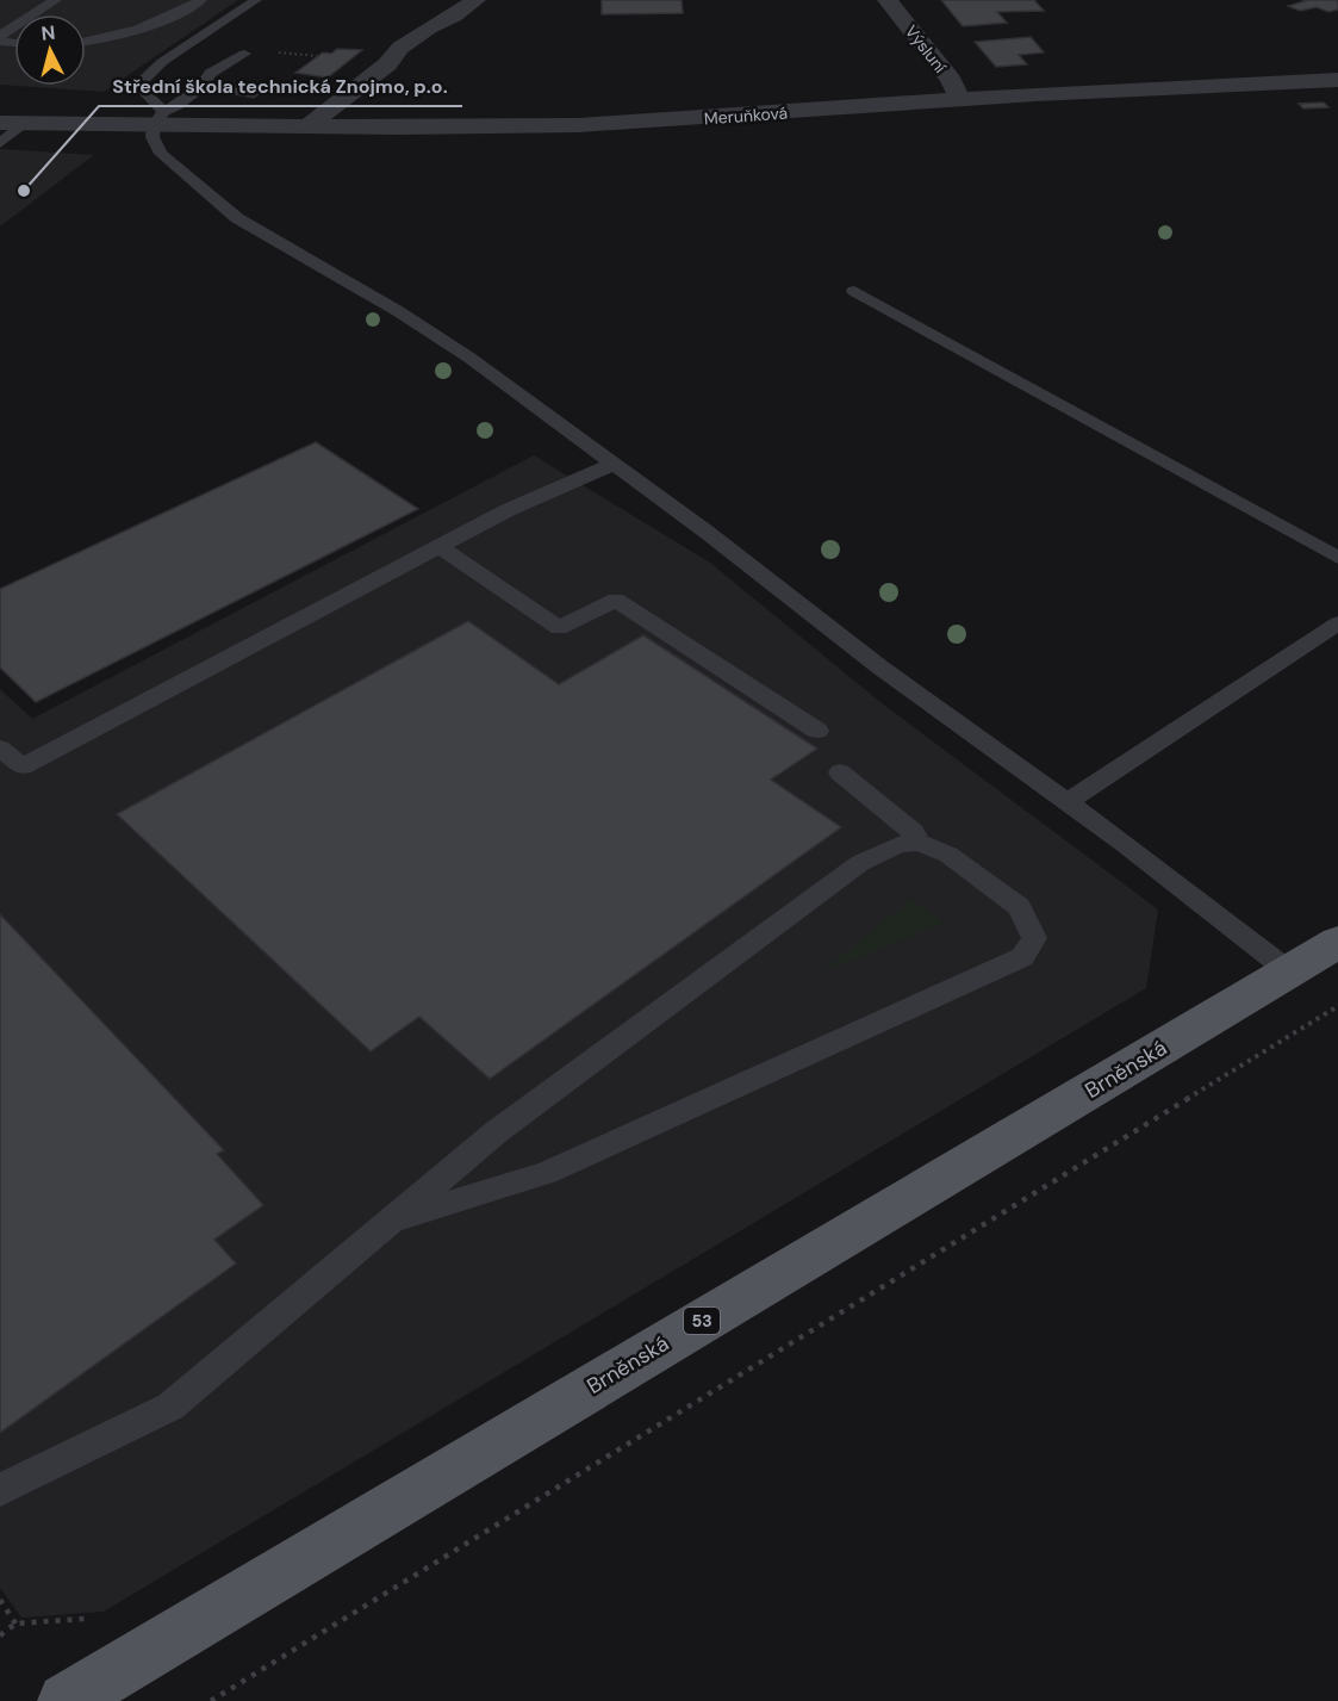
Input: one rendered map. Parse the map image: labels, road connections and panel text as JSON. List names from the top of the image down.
{
  "streets": {
    "main road": ["Brněnská", "53"],
    "street": ["Výsluní", "Meruňková"]
  },
  "crossings": [
    ["Výsluní", "Meruňková"]
  ],
  "places": ["Střední škola technická Znojmo, p.o."],
  "north": "top"
}
